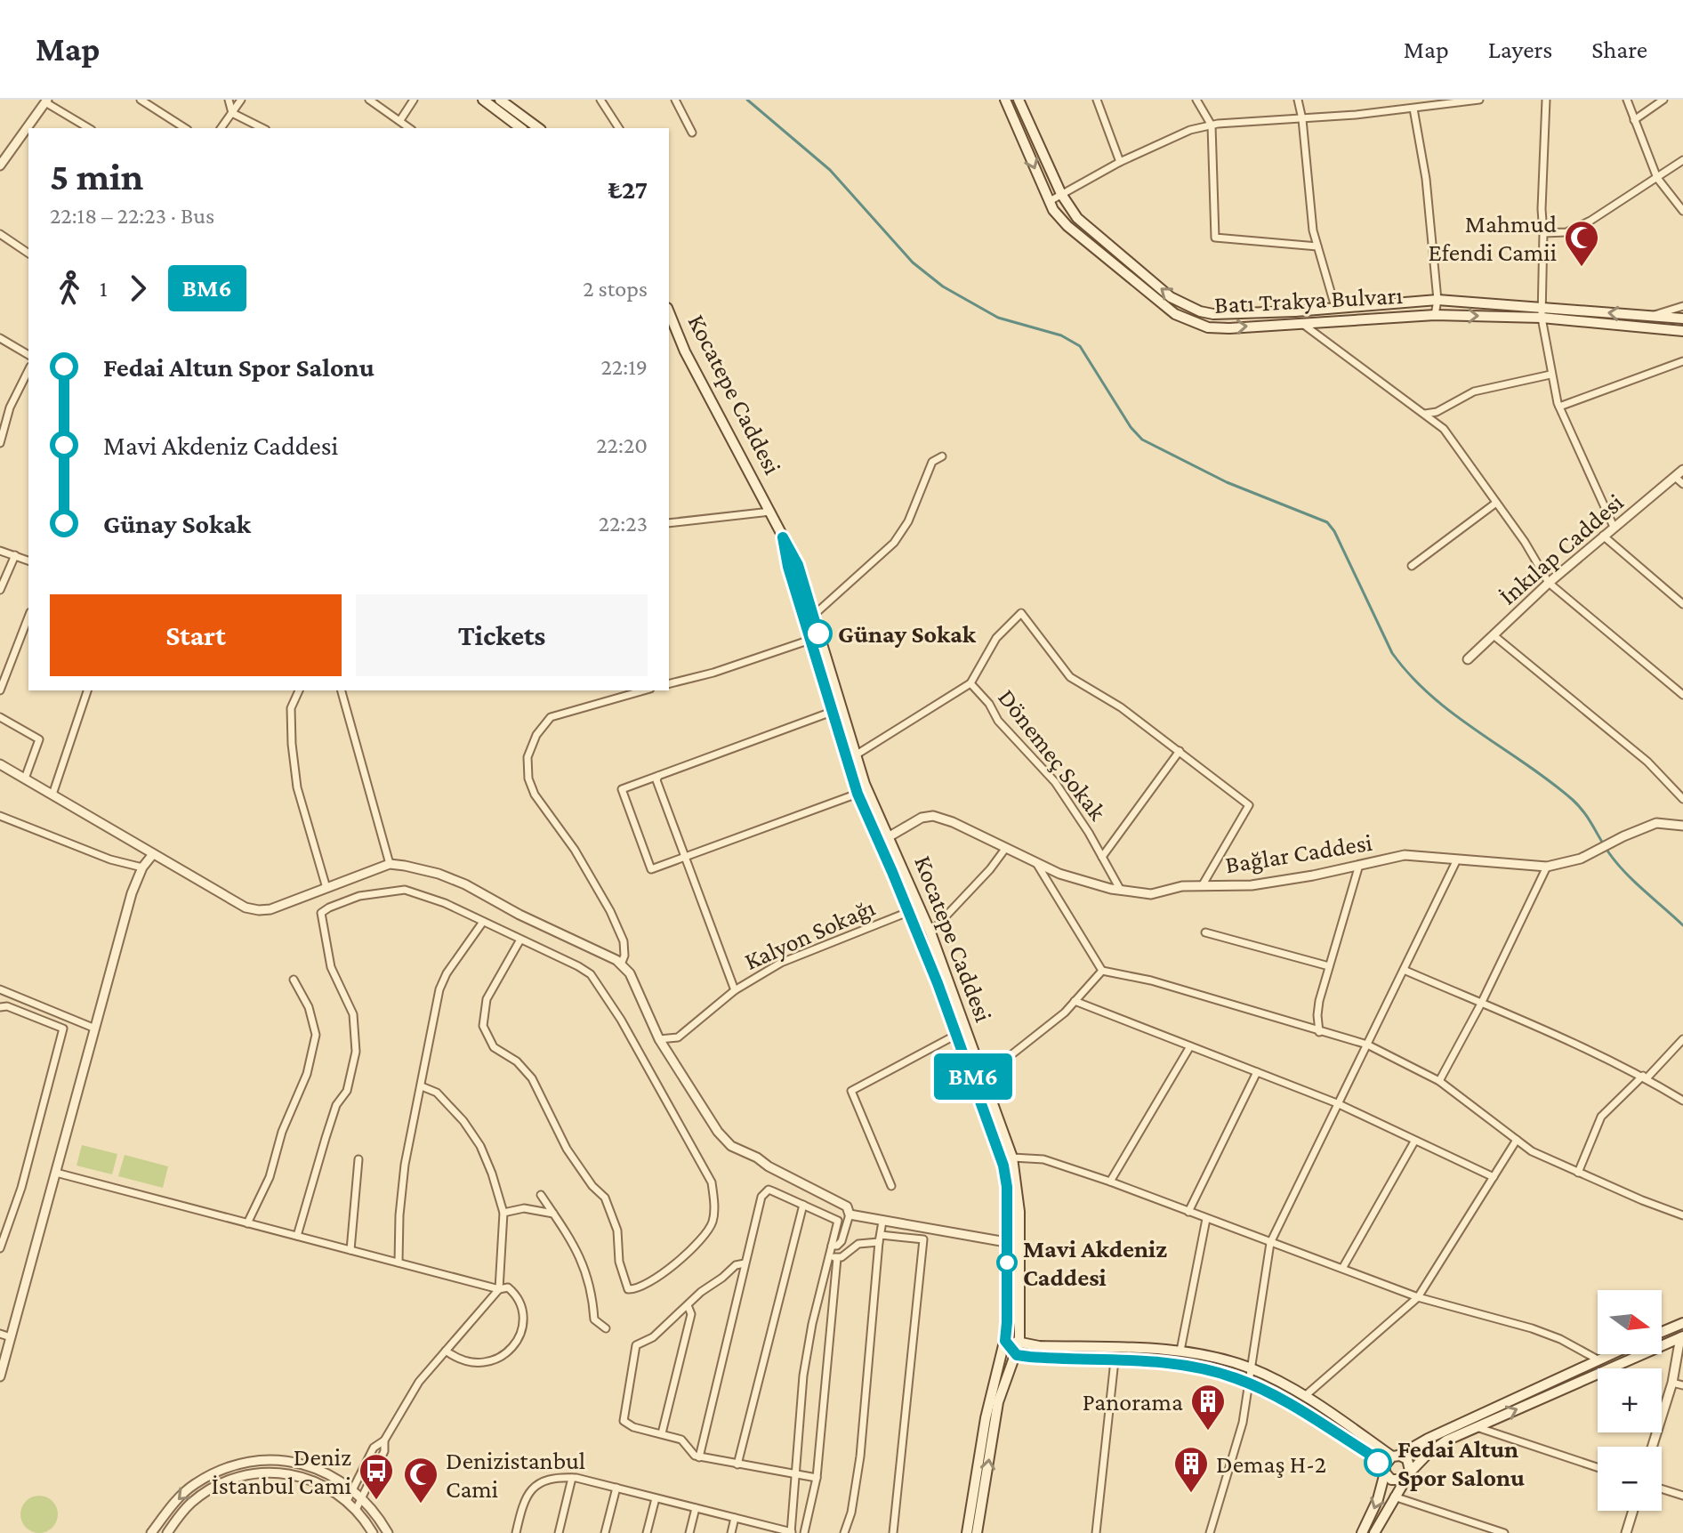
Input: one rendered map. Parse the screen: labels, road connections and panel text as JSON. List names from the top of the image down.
{
  "streets": {
    "main road": ["Batı Trakya Bulvarı", "Kocatepe Caddesi"],
    "street": [
      "İnkılap Caddesi",
      "Dönemeç Sokak",
      "Bağlar Caddesi",
      "Kalyon Sokağı"
    ]
  },
  "crossings": [
    ["Kocatepe Caddesi", "Bağlar Caddesi"],
    ["Kocatepe Caddesi", "Kalyon Sokağı"],
    ["Dönemeç Sokak", "Bağlar Caddesi"]
  ],
  "places": {
    "mosque": ["Mahmud Efendi Camii", "Denizistanbul Cami"],
    "other": ["Günay Sokak", "Mavi Akdeniz Caddesi", "Fedai Altun Spor Salonu"],
    "building": ["Panorama", "Demaş H-2"],
    "bus stop": ["Deniz İstanbul Cami"]
  },
  "lines": ["bus line BM6"],
  "north": "right",
  "page": {
    "header": "Map",
    "nav": ["Map", "Layers", "Share"],
    "on_map": "BM6",
    "heading": ["5 min", "22:18 – 22:23 · Bus", "₺27"],
    "legs": ["1", "BM6", "2 stops"],
    "list": [
      {
        "name": "Fedai Altun Spor Salonu",
        "value": "22:19"
      },
      {
        "name": "Mavi Akdeniz Caddesi",
        "value": "22:20"
      },
      {
        "name": "Günay Sokak",
        "value": "22:23"
      }
    ],
    "buttons": ["Start", "Tickets"],
    "map_buttons": ["+", "−"]
  }
}
